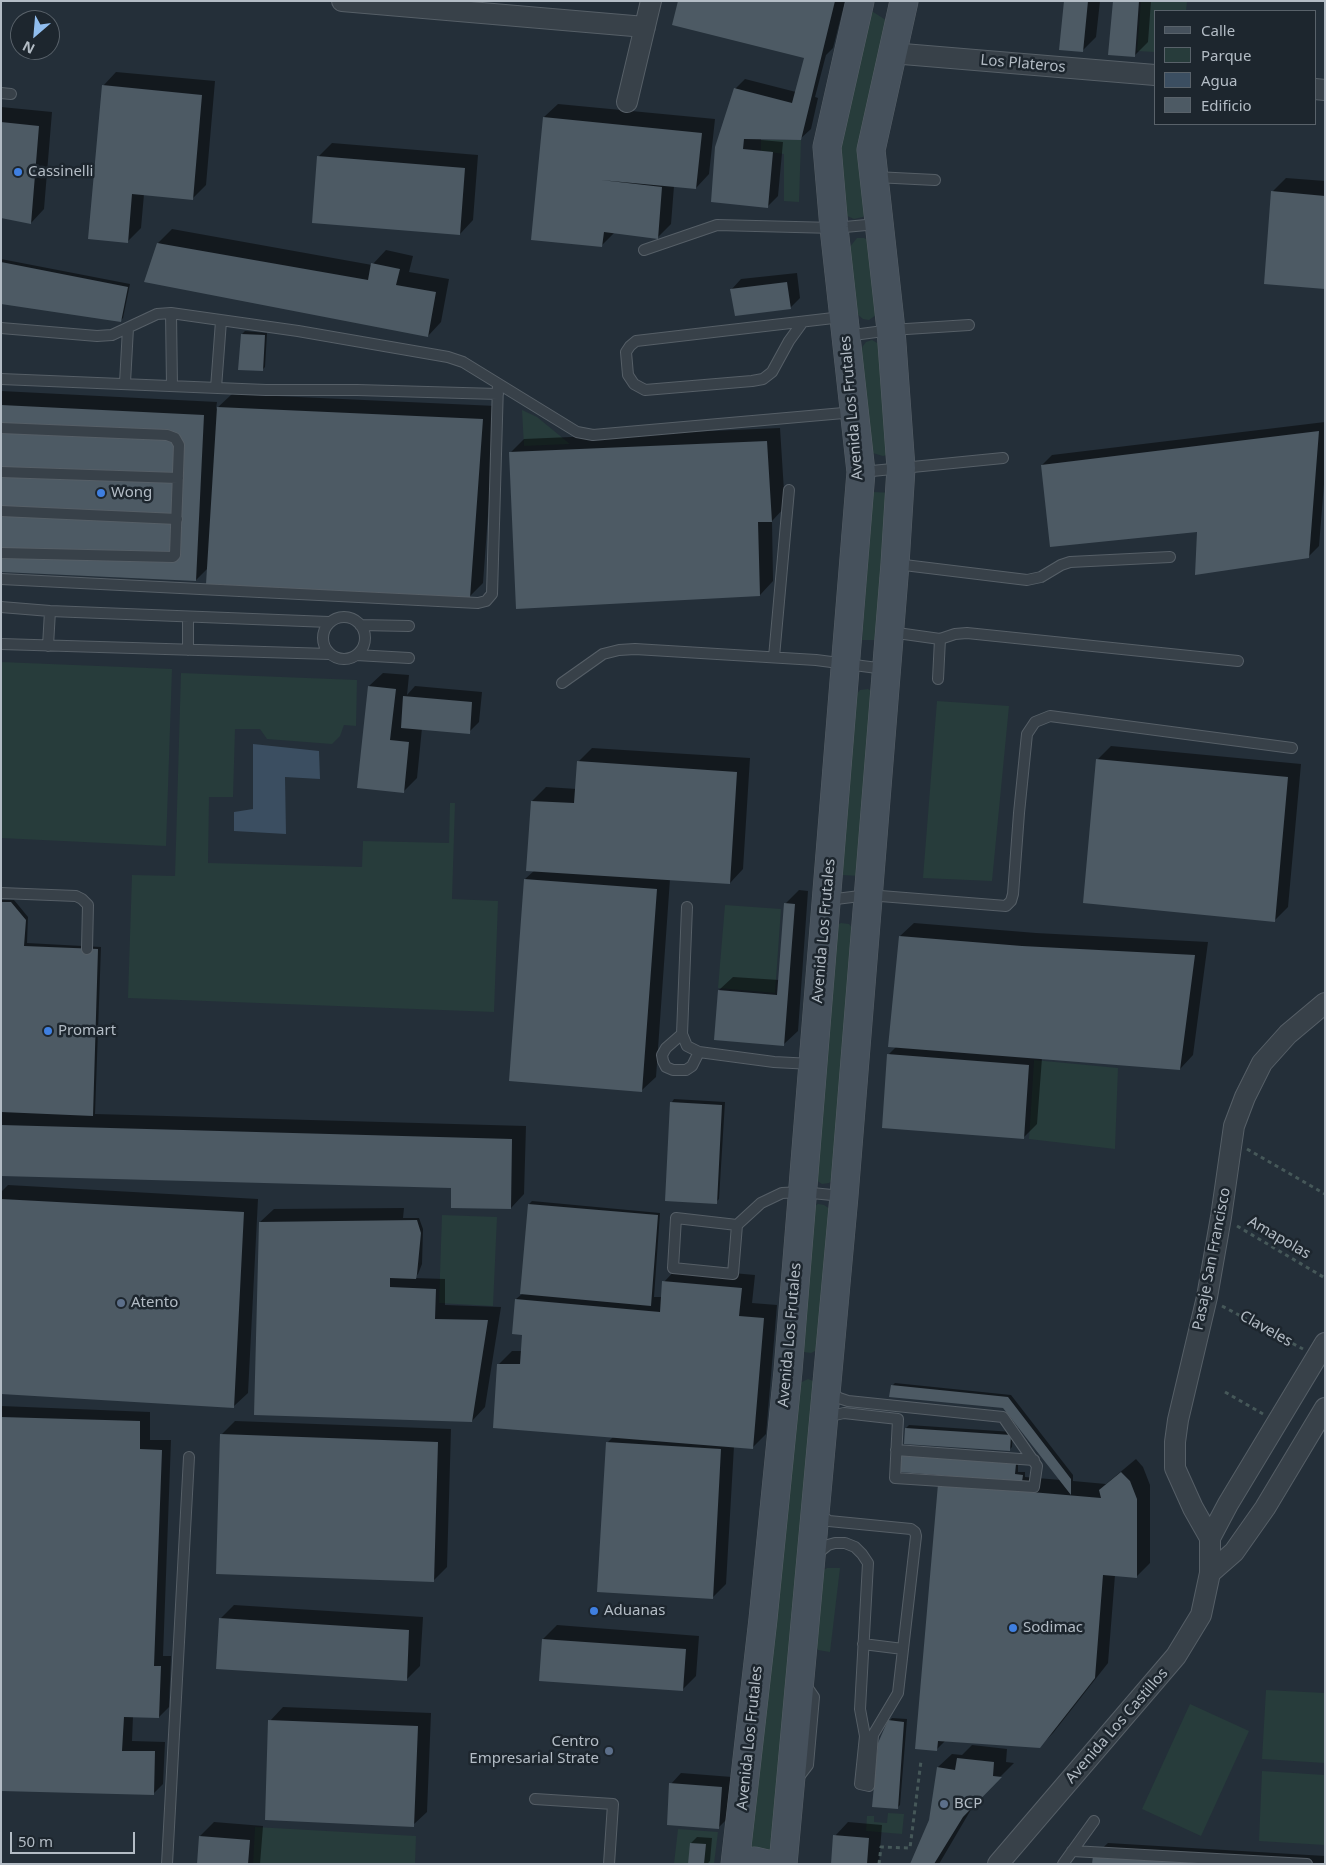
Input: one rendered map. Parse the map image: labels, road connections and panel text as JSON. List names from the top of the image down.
{
  "streets": {
    "main road": ["Avenida Los Frutales"],
    "street": ["Los Plateros", "Pasaje San Francisco", "Avenida Los Castillos"],
    "path": ["Amapolas", "Claveles"]
  },
  "crossings": [
    ["Amapolas", "Pasaje San Francisco"],
    ["Pasaje San Francisco", "Claveles"],
    ["Pasaje San Francisco", "Avenida Los Castillos"],
    ["Claveles", "Avenida Los Castillos"]
  ],
  "places": [
    "Cassinelli",
    "Wong",
    "Promart",
    "Atento",
    "Aduanas",
    "Sodimac",
    "Centro Empresarial Strate",
    "BCP"
  ],
  "legend": [
    "Calle",
    "Parque",
    "Agua",
    "Edificio"
  ],
  "scale_bar": "50 m",
  "north": "bottom left"
}
